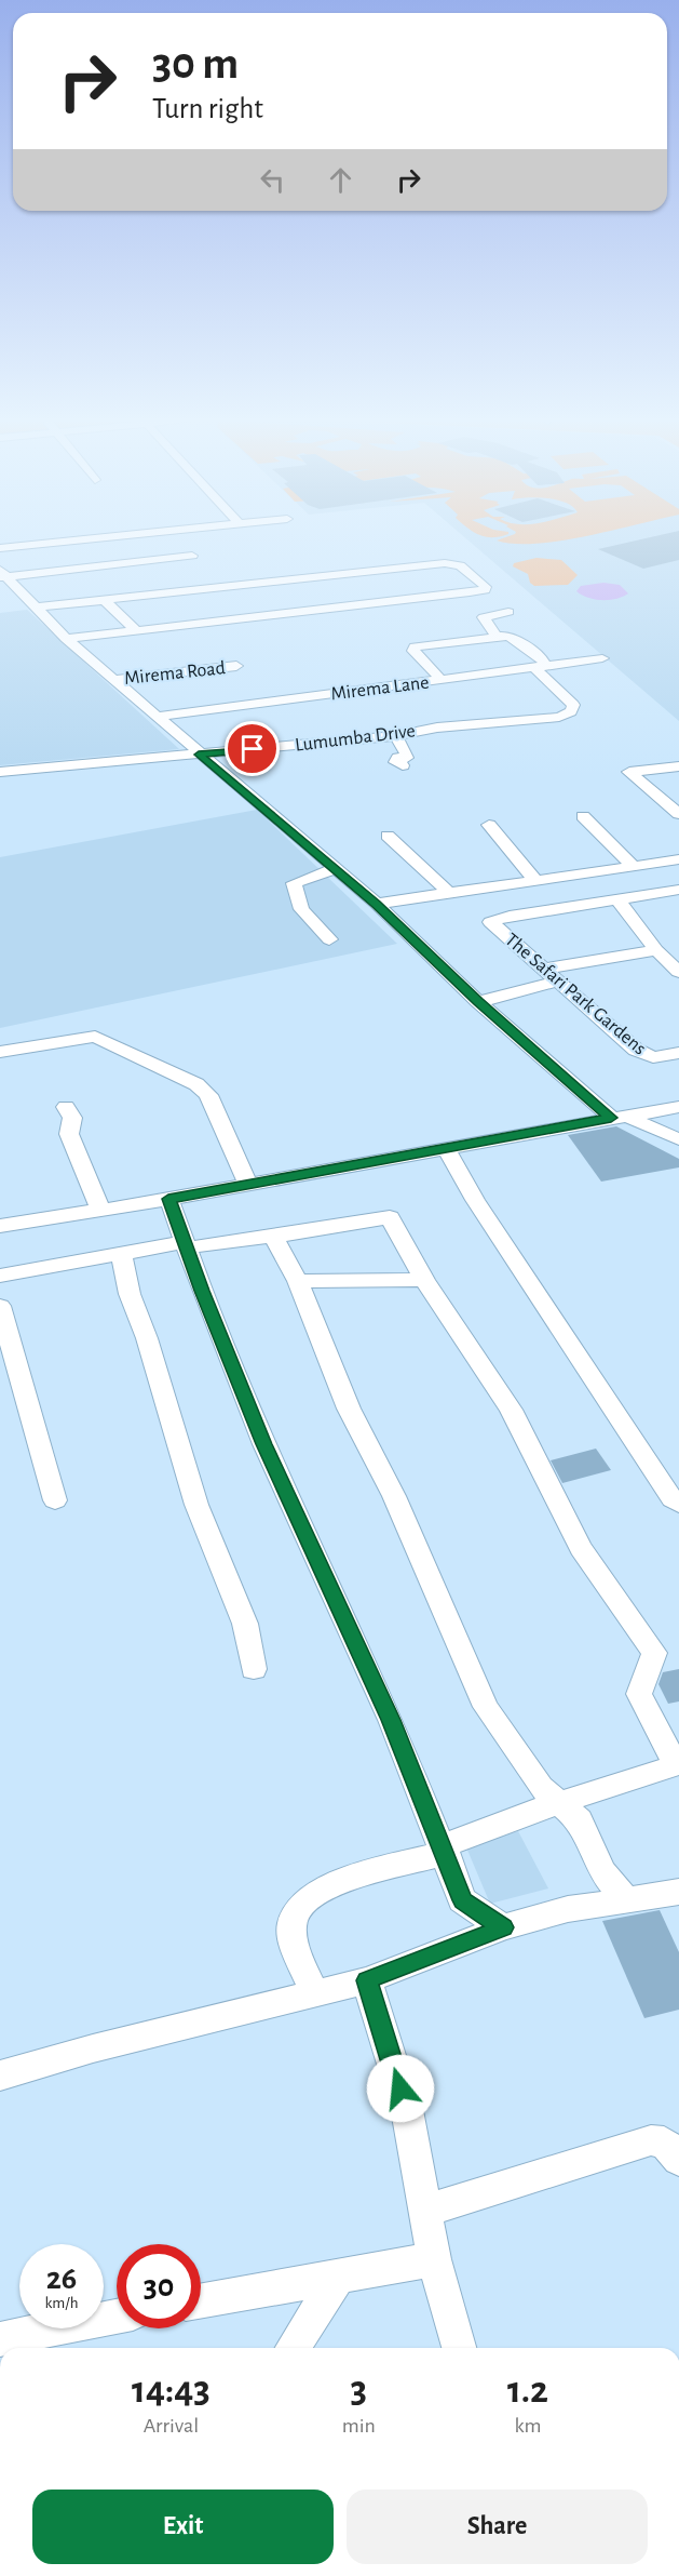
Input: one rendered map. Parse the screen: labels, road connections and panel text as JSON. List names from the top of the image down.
{
  "streets": {
    "street": [
      "Mirema Road",
      "Mirema Lane",
      "Lumumba Drive",
      "The Safari Park Gardens"
    ]
  },
  "crossings": [
    ["Mirema Road", "Mirema Lane"],
    ["Mirema Road", "Lumumba Drive"],
    ["Mirema Lane", "Lumumba Drive"]
  ],
  "page": {
    "turn": ["30 m", "Turn right"],
    "speed": "26 km/h",
    "limit": "30",
    "eta": [
      "14:43",
      "Arrival",
      "3",
      "min",
      "1.2",
      "km"
    ],
    "buttons": ["Exit", "Share"]
  }
}
